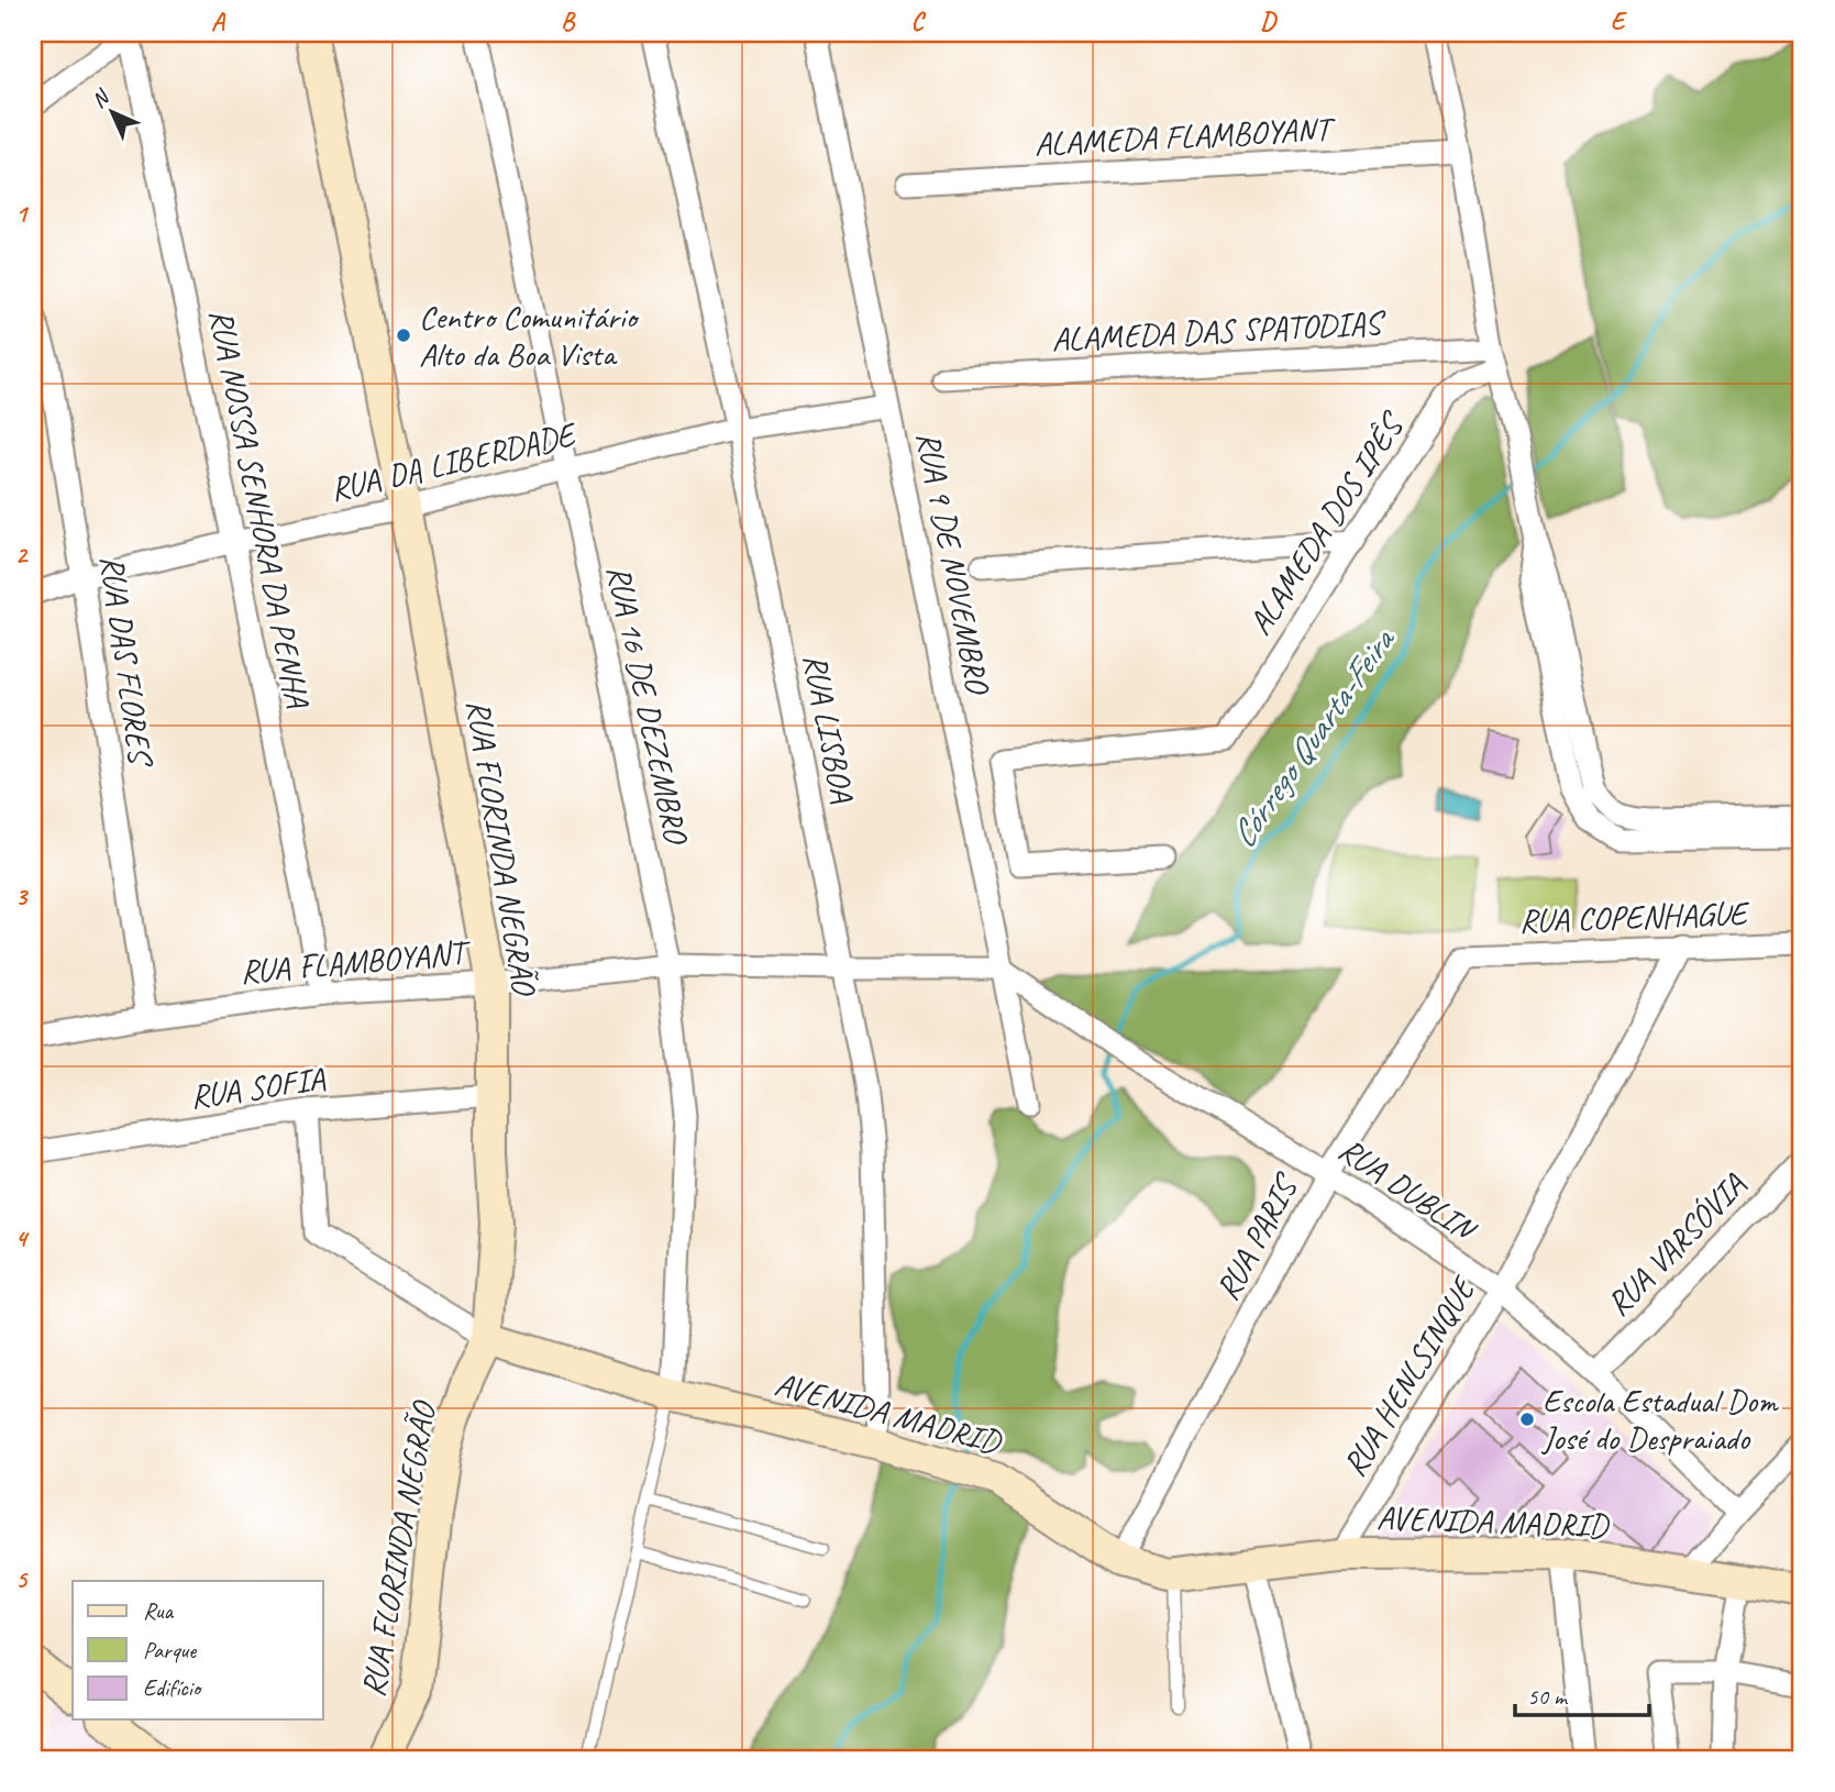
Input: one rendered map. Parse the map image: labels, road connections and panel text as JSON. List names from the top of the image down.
{
  "streets": {
    "street": [
      "ALAMEDA FLAMBOYANT",
      "ALAMEDA DAS SPATODIAS",
      "RUA DA LIBERDADE",
      "RUA NOSSA SENHORA DA PENHA",
      "ALAMEDA DOS IPÊS",
      "RUA 9 DE NOVEMBRO",
      "RUA DAS FLORES",
      "RUA 16 DE DEZEMBRO",
      "RUA LISBOA",
      "RUA FLORINDA NEGRÃO",
      "RUA COPENHAGUE",
      "RUA FLAMBOYANT",
      "RUA SOFIA",
      "RUA DUBLIN",
      "RUA PARIS",
      "RUA VARSÓVIA",
      "RUA HENLSINQUE",
      "AVENIDA MADRID"
    ]
  },
  "crossings": [
    ["ALAMEDA DAS SPATODIAS", "ALAMEDA DOS IPÊS"],
    ["RUA DA LIBERDADE", "RUA NOSSA SENHORA DA PENHA"],
    ["RUA DA LIBERDADE", "RUA 9 DE NOVEMBRO"],
    ["RUA DA LIBERDADE", "RUA DAS FLORES"],
    ["RUA DA LIBERDADE", "RUA 16 DE DEZEMBRO"],
    ["RUA DA LIBERDADE", "RUA LISBOA"],
    ["RUA DA LIBERDADE", "RUA FLORINDA NEGRÃO"],
    ["RUA NOSSA SENHORA DA PENHA", "RUA FLAMBOYANT"],
    ["RUA 9 DE NOVEMBRO", "RUA FLAMBOYANT"],
    ["RUA 9 DE NOVEMBRO", "RUA DUBLIN"],
    ["RUA DAS FLORES", "RUA FLAMBOYANT"],
    ["RUA 16 DE DEZEMBRO", "RUA FLAMBOYANT"],
    ["RUA 16 DE DEZEMBRO", "AVENIDA MADRID"],
    ["RUA LISBOA", "RUA FLAMBOYANT"],
    ["RUA LISBOA", "AVENIDA MADRID"],
    ["RUA FLORINDA NEGRÃO", "RUA FLAMBOYANT"],
    ["RUA FLORINDA NEGRÃO", "RUA SOFIA"],
    ["RUA FLORINDA NEGRÃO", "AVENIDA MADRID"],
    ["RUA COPENHAGUE", "RUA PARIS"],
    ["RUA COPENHAGUE", "RUA HENLSINQUE"],
    ["RUA FLAMBOYANT", "RUA DUBLIN"],
    ["RUA SOFIA", "AVENIDA MADRID"],
    ["RUA DUBLIN", "RUA PARIS"],
    ["RUA DUBLIN", "RUA VARSÓVIA"],
    ["RUA DUBLIN", "RUA HENLSINQUE"],
    ["RUA PARIS", "AVENIDA MADRID"],
    ["RUA HENLSINQUE", "AVENIDA MADRID"]
  ],
  "water": ["Córrego Quarta-Feira"],
  "places": ["Centro Comunitário Alto da Boa Vista", "Escola Estadual Dom José do Despraiado"],
  "legend": ["Rua", "Parque", "Edifício"],
  "scale_bar": "50 m",
  "north": "top left",
  "grid": {
    "columns": [
      "A",
      "B",
      "C",
      "D",
      "E"
    ],
    "rows": [
      "1",
      "2",
      "3",
      "4",
      "5"
    ]
  }
}
